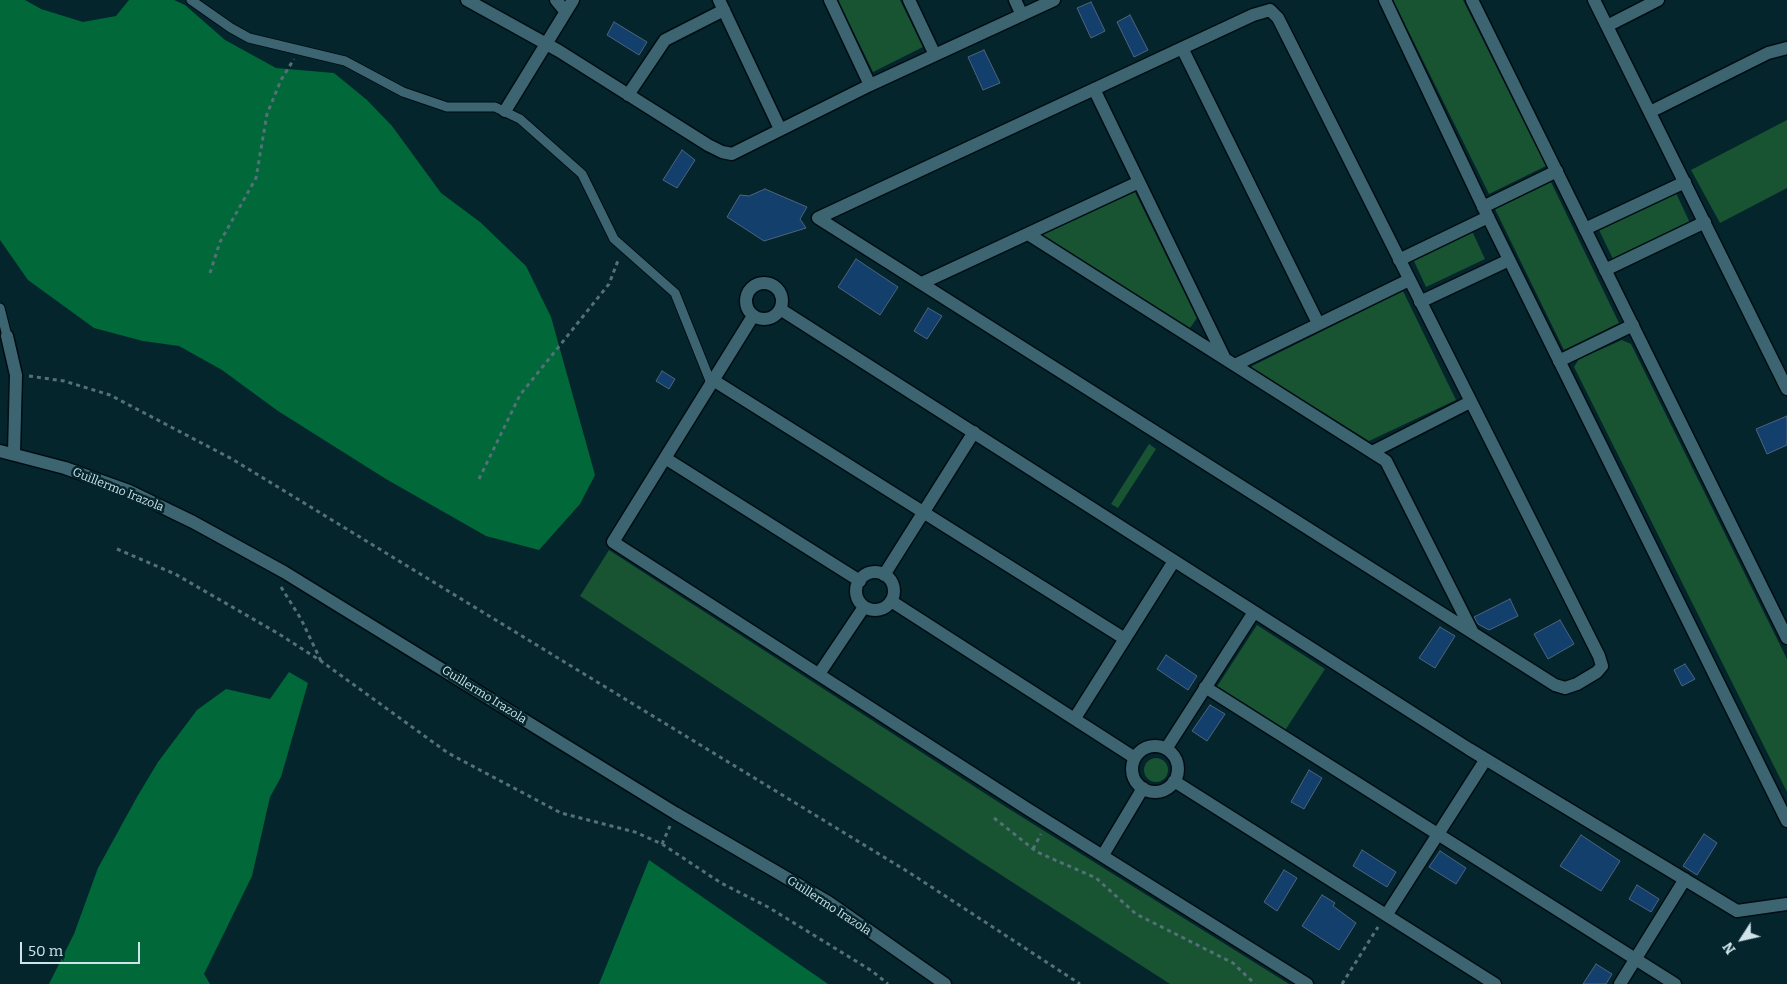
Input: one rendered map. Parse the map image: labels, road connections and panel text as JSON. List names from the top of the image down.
{
  "streets": {
    "street": ["Guillermo Irazola"]
  },
  "scale_bar": "50 m",
  "north": "bottom left"
}
